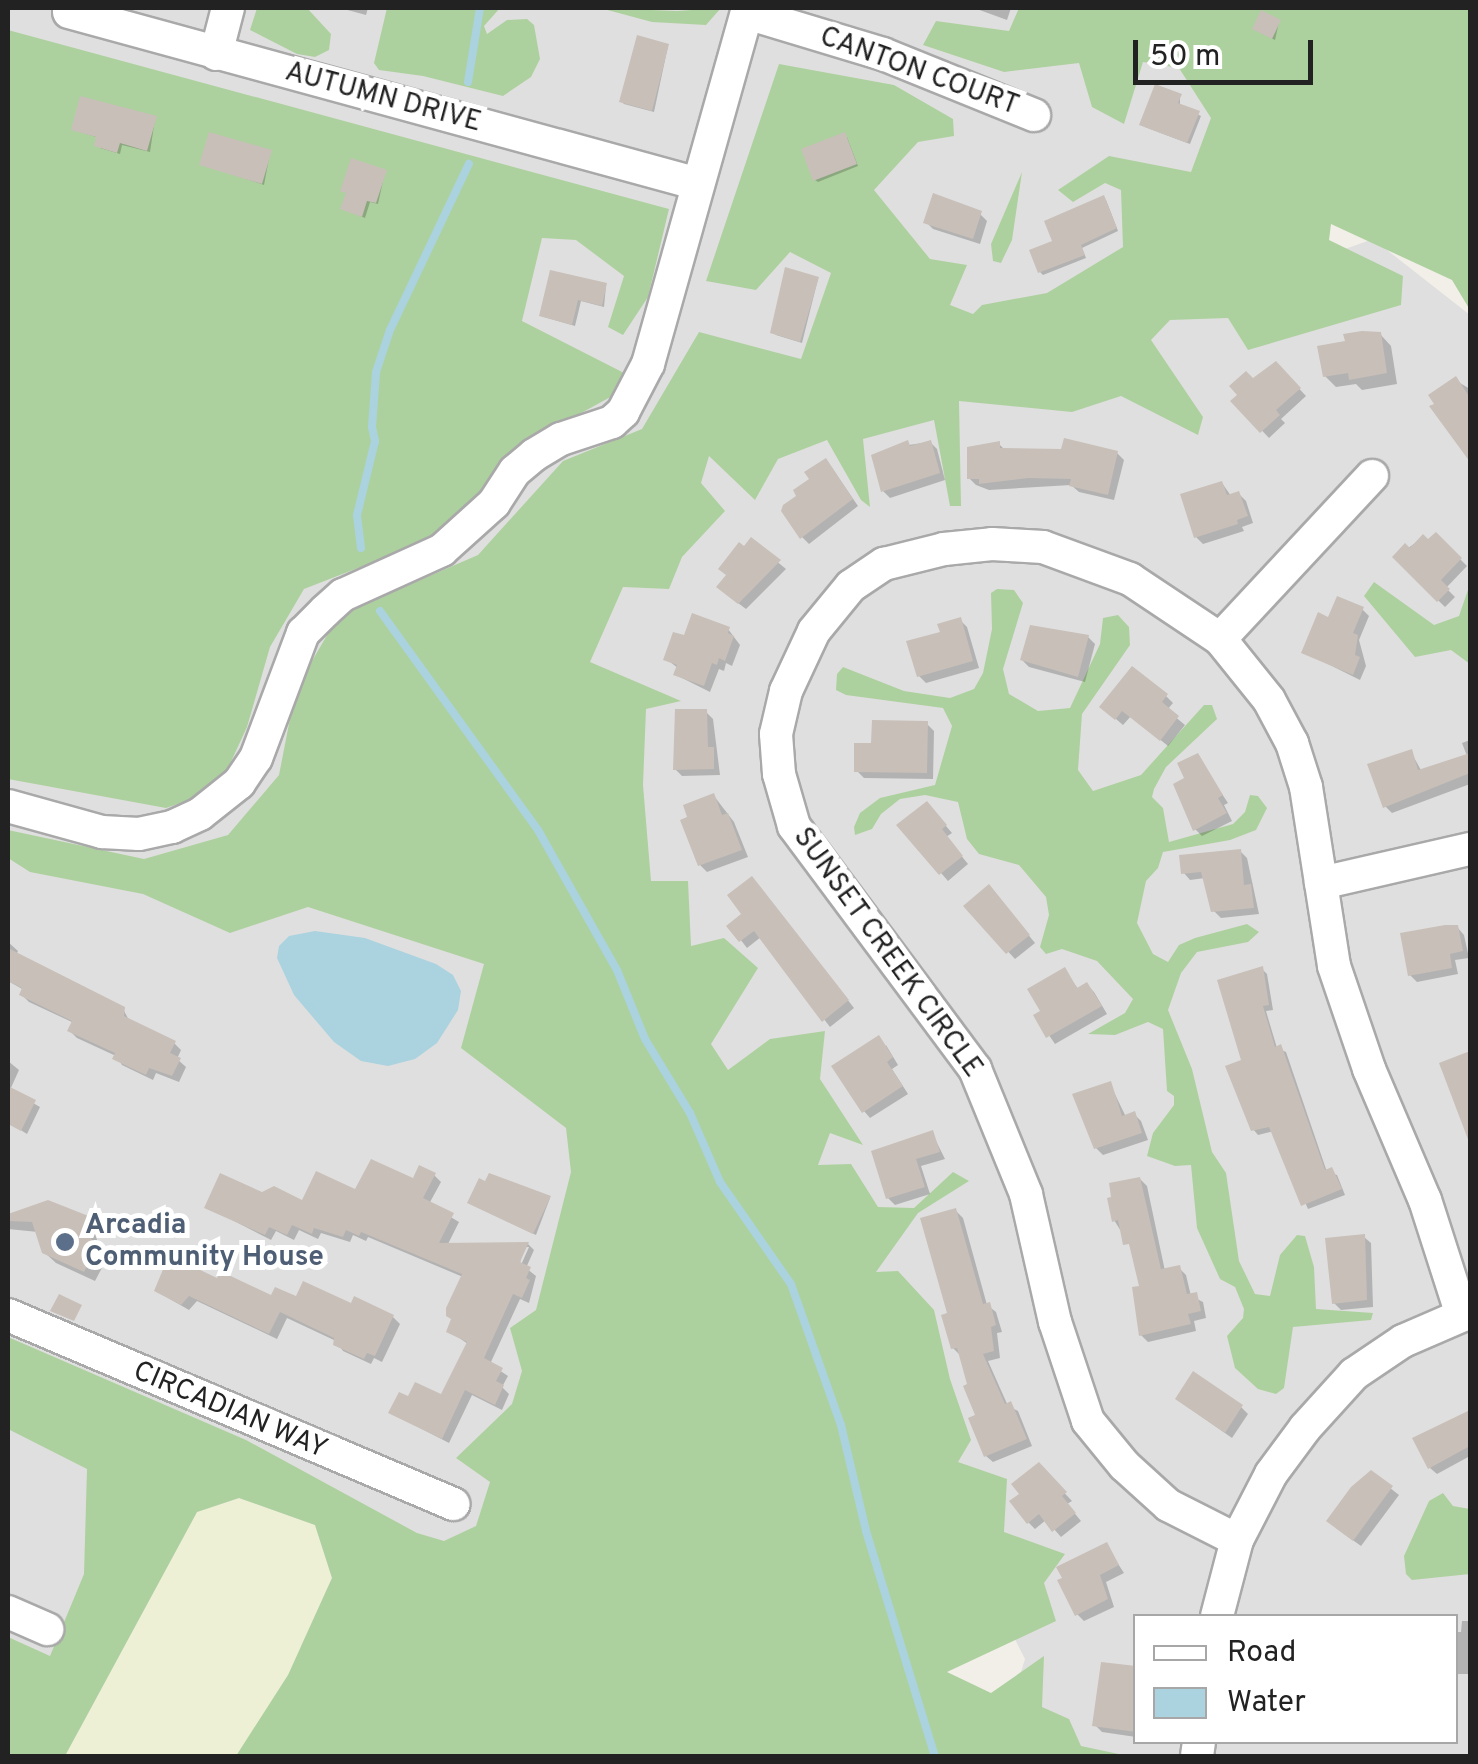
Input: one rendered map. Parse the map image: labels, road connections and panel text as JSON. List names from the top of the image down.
{
  "streets": {
    "street": [
      "CANTON COURT",
      "AUTUMN DRIVE",
      "SUNSET CREEK CIRCLE",
      "CIRCADIAN WAY"
    ]
  },
  "places": ["Arcadia Community House"],
  "legend": ["Road", "Water"],
  "scale_bar": "50 m"
}
